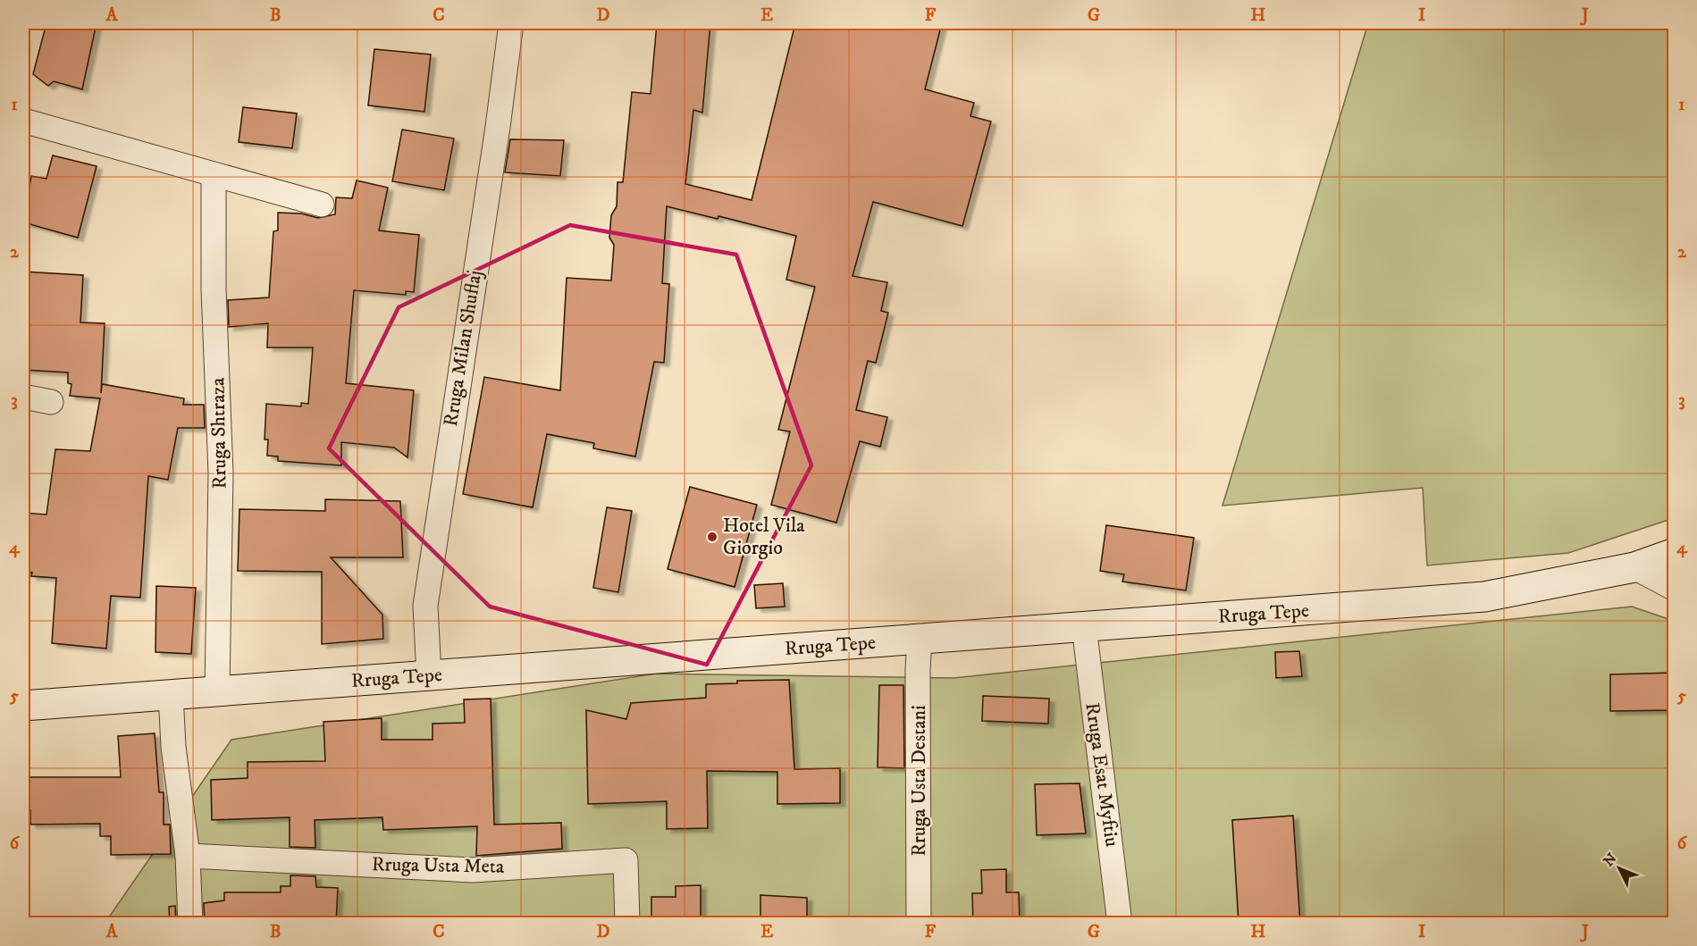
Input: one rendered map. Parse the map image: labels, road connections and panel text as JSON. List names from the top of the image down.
{
  "streets": {
    "main road": ["Rruga Tepe"],
    "street": [
      "Rruga Milan Shuflaj",
      "Rruga Shtraza",
      "Rruga Esat Myftiu",
      "Rruga Usta Destani",
      "Rruga Usta Meta"
    ]
  },
  "crossings": [
    ["Rruga Milan Shuflaj", "Rruga Tepe"],
    ["Rruga Shtraza", "Rruga Tepe"],
    ["Rruga Tepe", "Rruga Esat Myftiu"],
    ["Rruga Tepe", "Rruga Usta Destani"]
  ],
  "places": ["Hotel Vila Giorgio"],
  "north": "top left",
  "grid": {
    "columns": [
      "A",
      "B",
      "C",
      "D",
      "E",
      "F",
      "G",
      "H",
      "I",
      "J"
    ],
    "rows": [
      "1",
      "2",
      "3",
      "4",
      "5",
      "6"
    ]
  }
}
